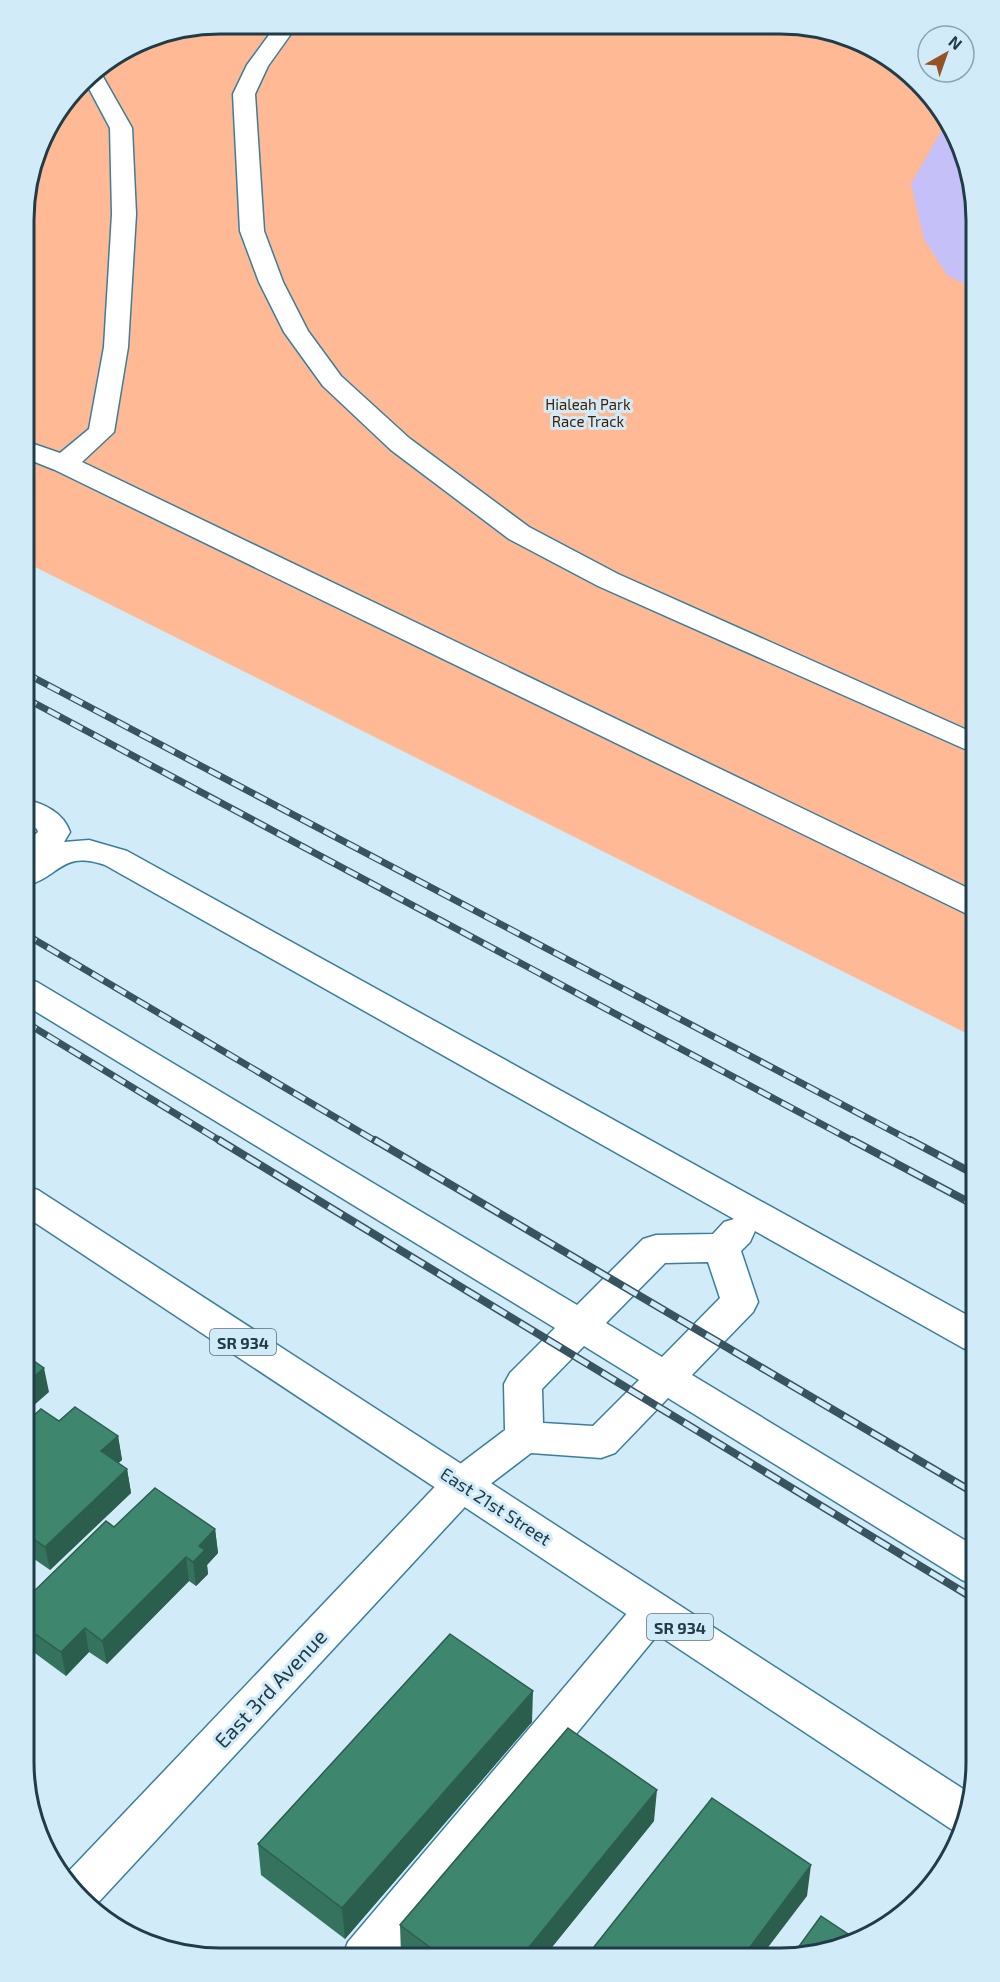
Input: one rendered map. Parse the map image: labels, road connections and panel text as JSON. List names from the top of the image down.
{
  "streets": {
    "street": ["SR 934", "East 21st Street", "East 3rd Avenue"]
  },
  "crossings": [
    ["East 21st Street", "East 3rd Avenue"]
  ],
  "parks": ["Hialeah Park Race Track"],
  "north": "top right"
}
